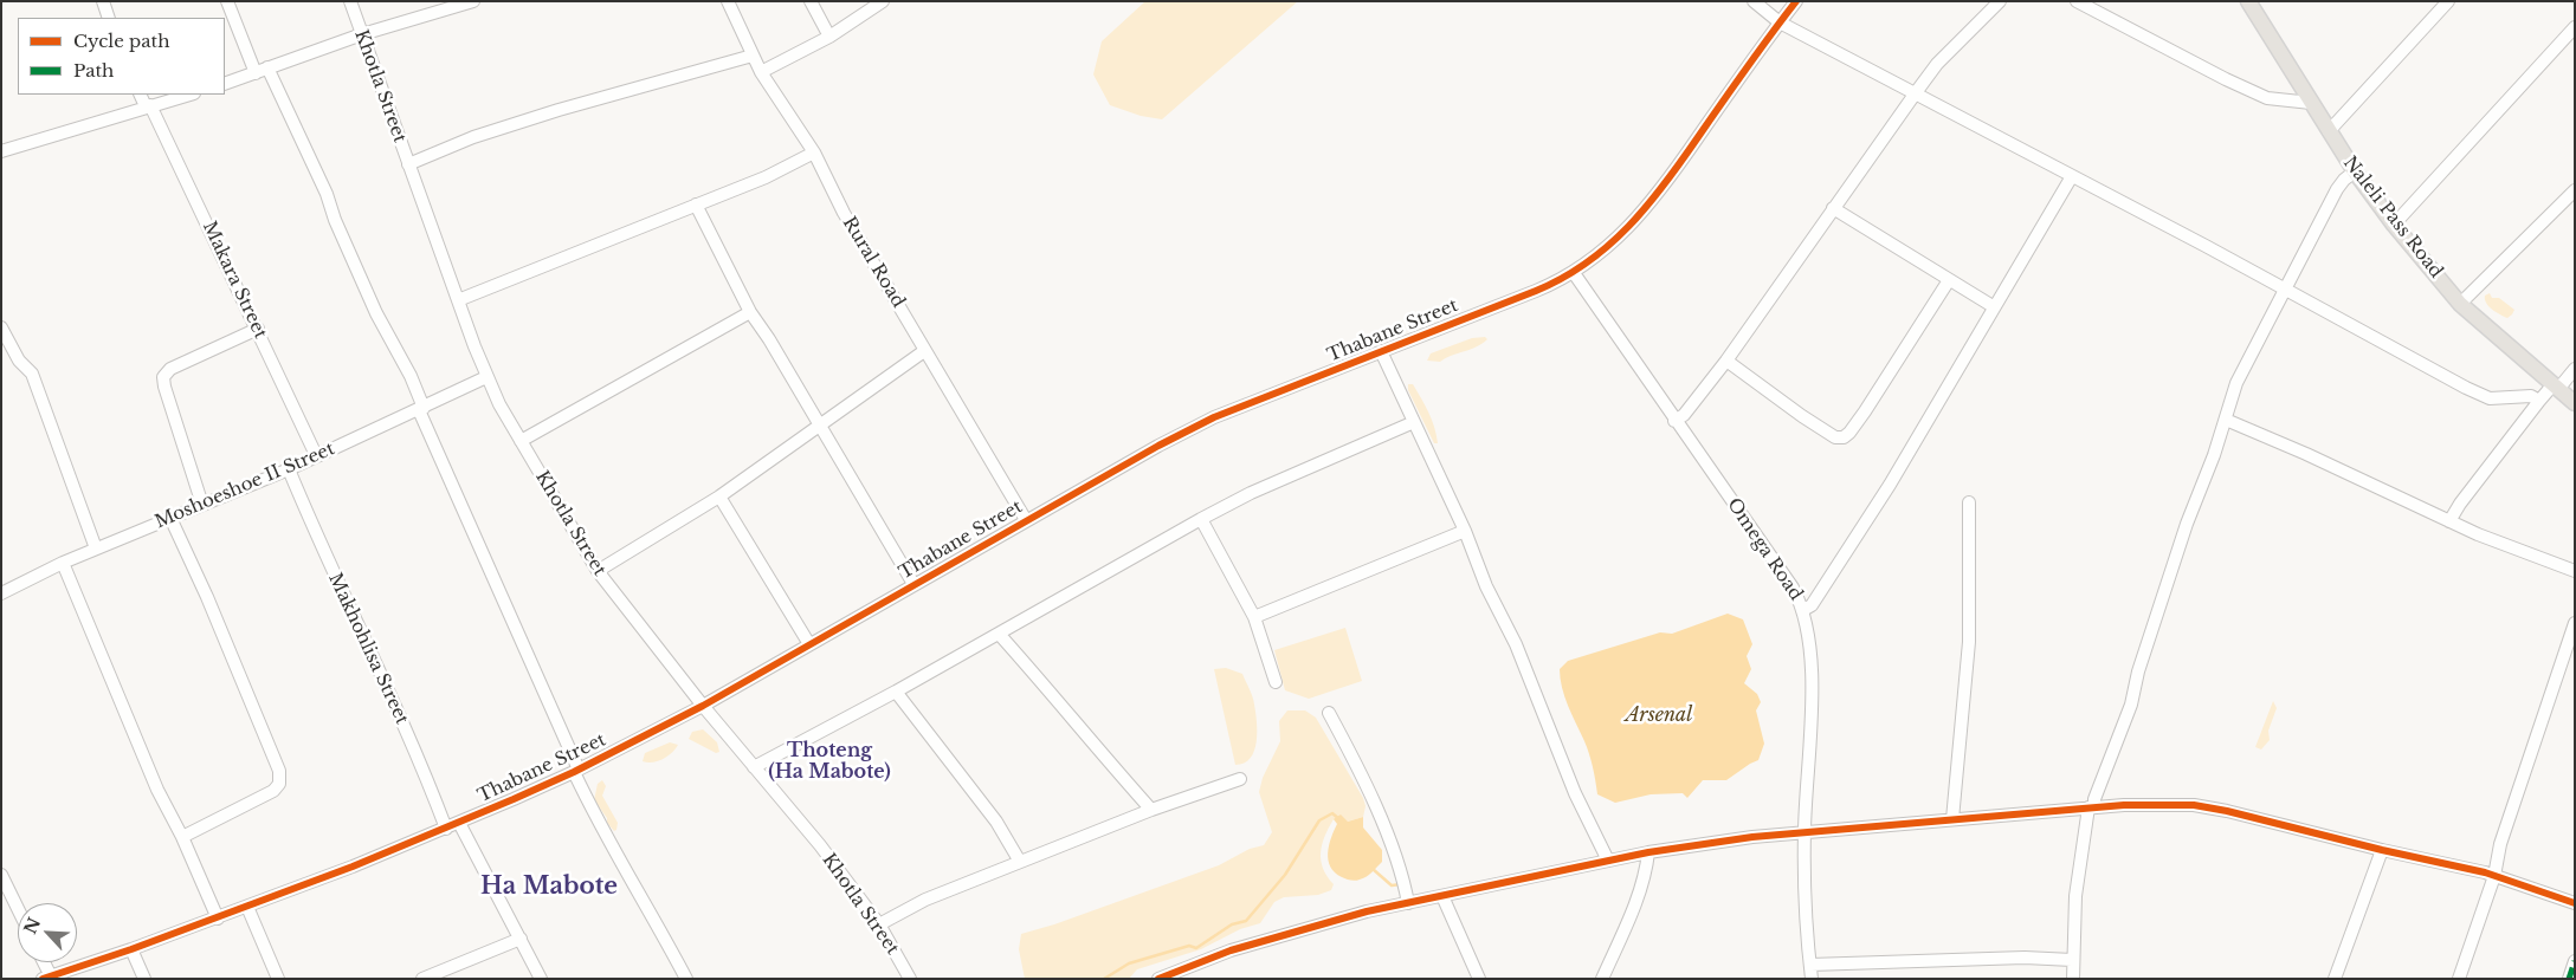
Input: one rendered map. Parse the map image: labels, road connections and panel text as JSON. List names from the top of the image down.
{
  "streets": {
    "main road": ["Naleli Pass Road"],
    "street": [
      "Khotla Street",
      "Rural Road",
      "Makara Street",
      "Thabane Street",
      "Moshoeshoe II Street",
      "Omega Road",
      "Makhohlisa Street"
    ]
  },
  "crossings": [
    ["Khotla Street", "Thabane Street"],
    ["Khotla Street", "Moshoeshoe II Street"],
    ["Rural Road", "Thabane Street"],
    ["Makara Street", "Moshoeshoe II Street"],
    ["Thabane Street", "Omega Road"],
    ["Thabane Street", "Makhohlisa Street"],
    ["Moshoeshoe II Street", "Makhohlisa Street"]
  ],
  "districts": ["Thoteng (Ha Mabote)", "Ha Mabote"],
  "water": ["Arsenal"],
  "legend": ["Cycle path", "Path"],
  "north": "top left"
}
